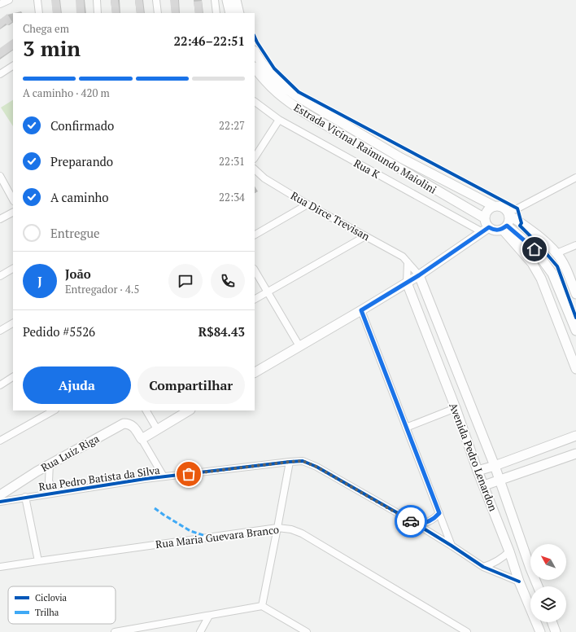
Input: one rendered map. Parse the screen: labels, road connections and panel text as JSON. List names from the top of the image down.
{
  "streets": {
    "street": [
      "Estrada Vicinal Raimundo Maiolini",
      "Rua K",
      "Rua Dirce Trevisan",
      "Rua Luiz Riga",
      "Avenida Pedro Lenardon",
      "Rua Pedro Batista da Silva",
      "Rua Maria Guevara Branco"
    ]
  },
  "crossings": [
    ["Estrada Vicinal Raimundo Maiolini", "Rua K"],
    ["Rua Dirce Trevisan", "Avenida Pedro Lenardon"],
    ["Avenida Pedro Lenardon", "Rua Pedro Batista da Silva"]
  ],
  "legend": ["Ciclovia", "Trilha"],
  "north": "top left",
  "page": {
    "heading": ["3 min", "Chega em", "22:46–22:51"],
    "panel": [
      "João",
      "Entregador · 4.5",
      "Pedido #5526",
      "R$84.43"
    ],
    "bar": "A caminho · 420 m",
    "list": [
      ["Confirmado", "22:27"],
      ["Preparando", "22:31"],
      ["A caminho", "22:34"],
      "Entregue"
    ],
    "round": "J",
    "buttons": ["Ajuda", "Compartilhar"]
  }
}
